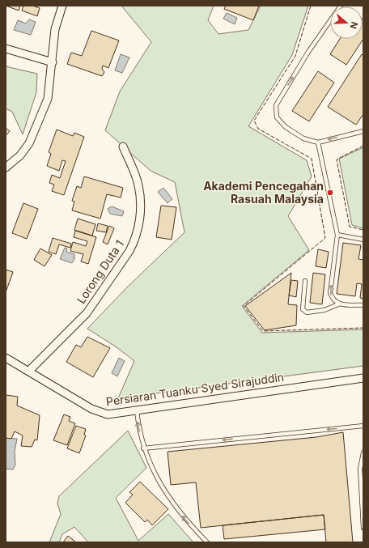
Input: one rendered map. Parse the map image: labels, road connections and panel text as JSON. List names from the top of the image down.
{
  "streets": {
    "street": ["Lorong Duta 1", "Persiaran Tuanku Syed Sirajuddin"]
  },
  "crossings": [
    ["Lorong Duta 1", "Persiaran Tuanku Syed Sirajuddin"]
  ],
  "places": ["Akademi Pencegahan Rasuah Malaysia"],
  "north": "right"
}
